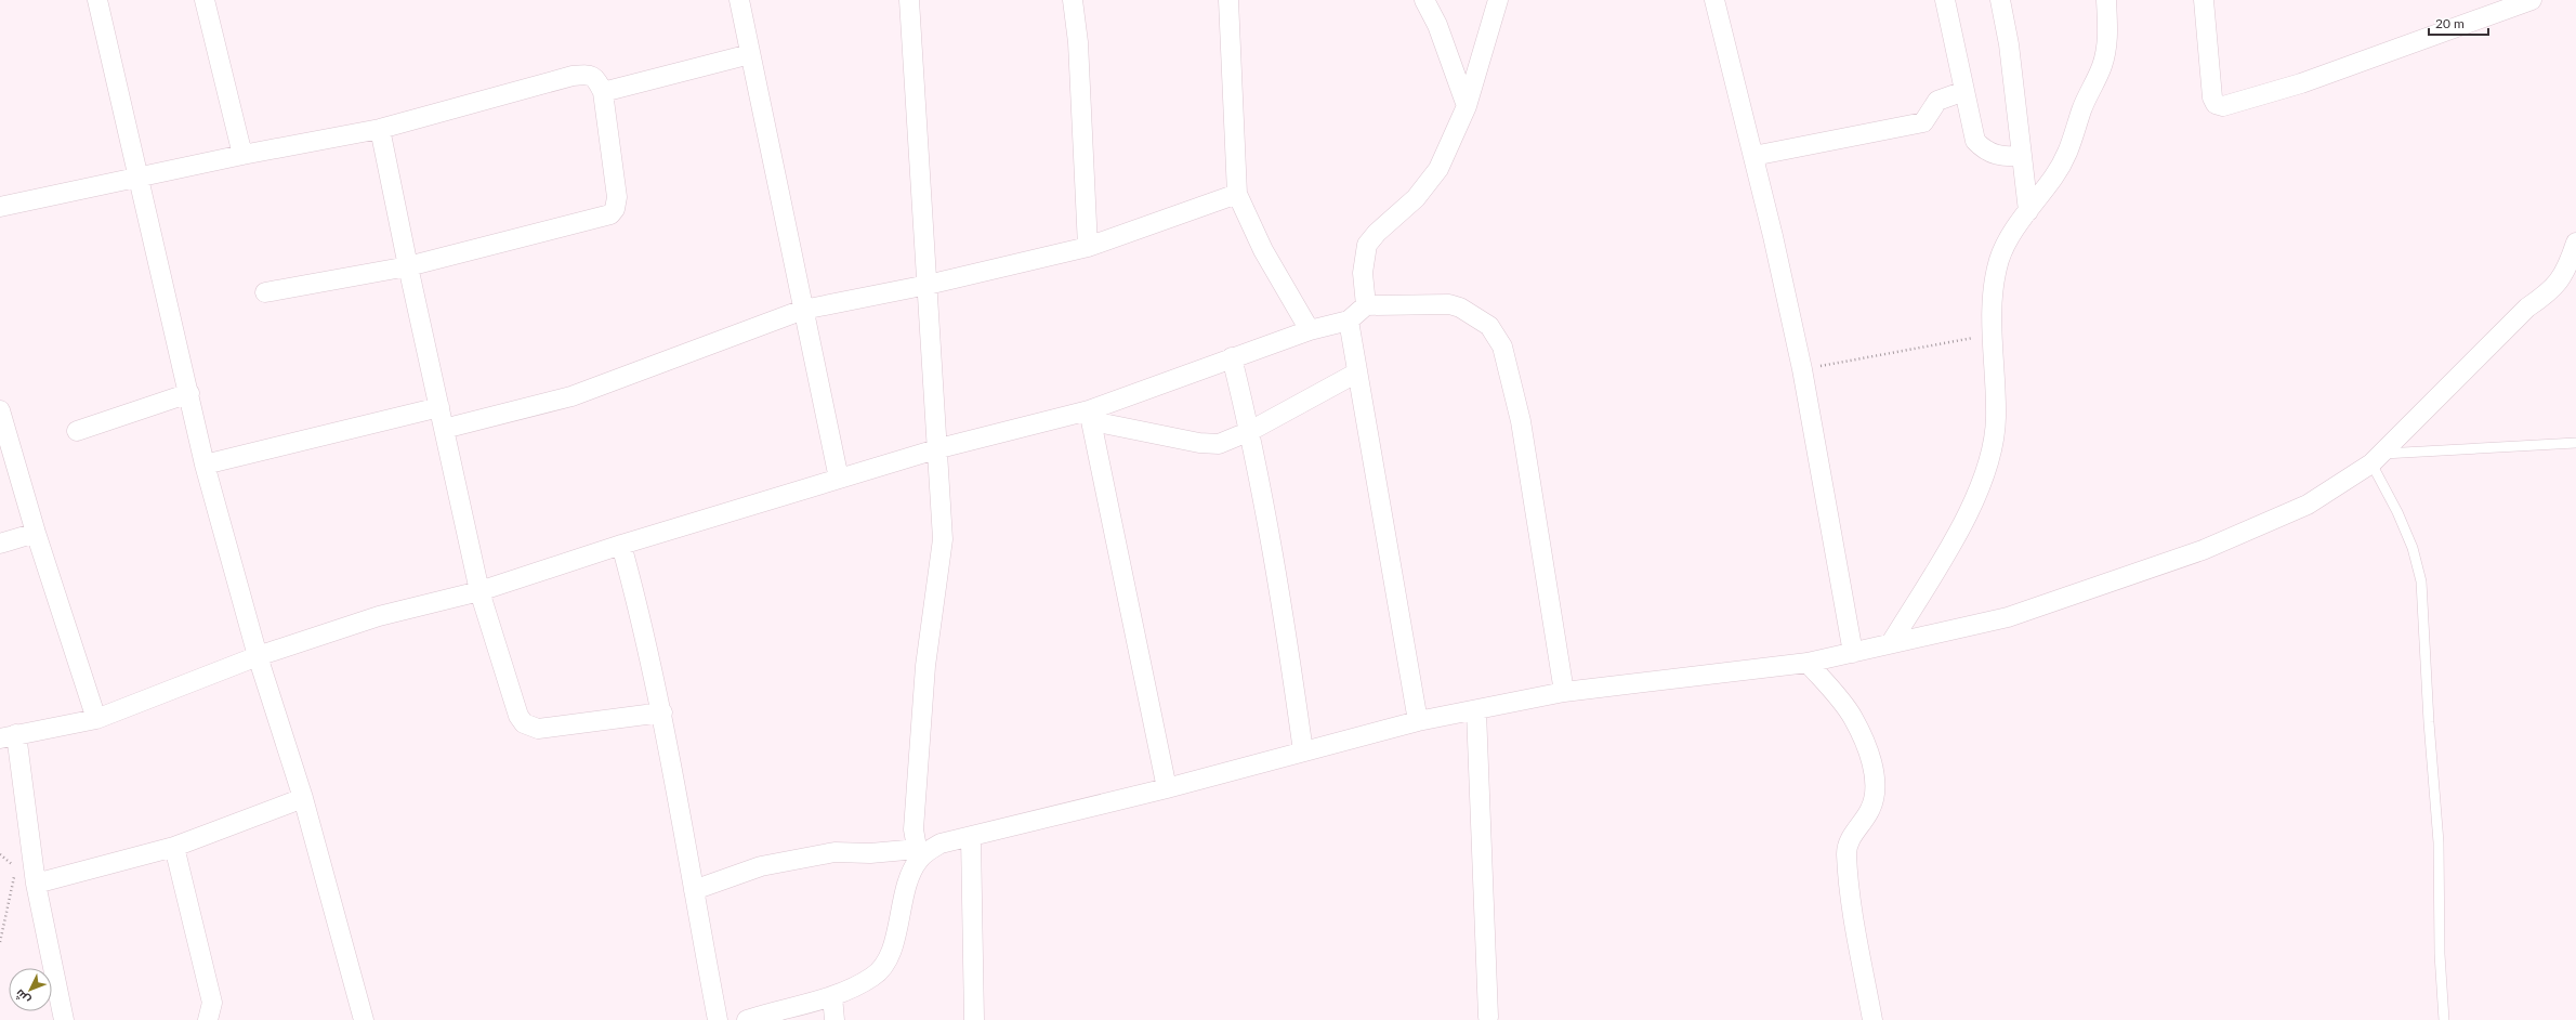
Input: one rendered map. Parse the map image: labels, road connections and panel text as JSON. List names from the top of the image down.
{
  "scale_bar": "20 m",
  "north": "bottom left"
}
